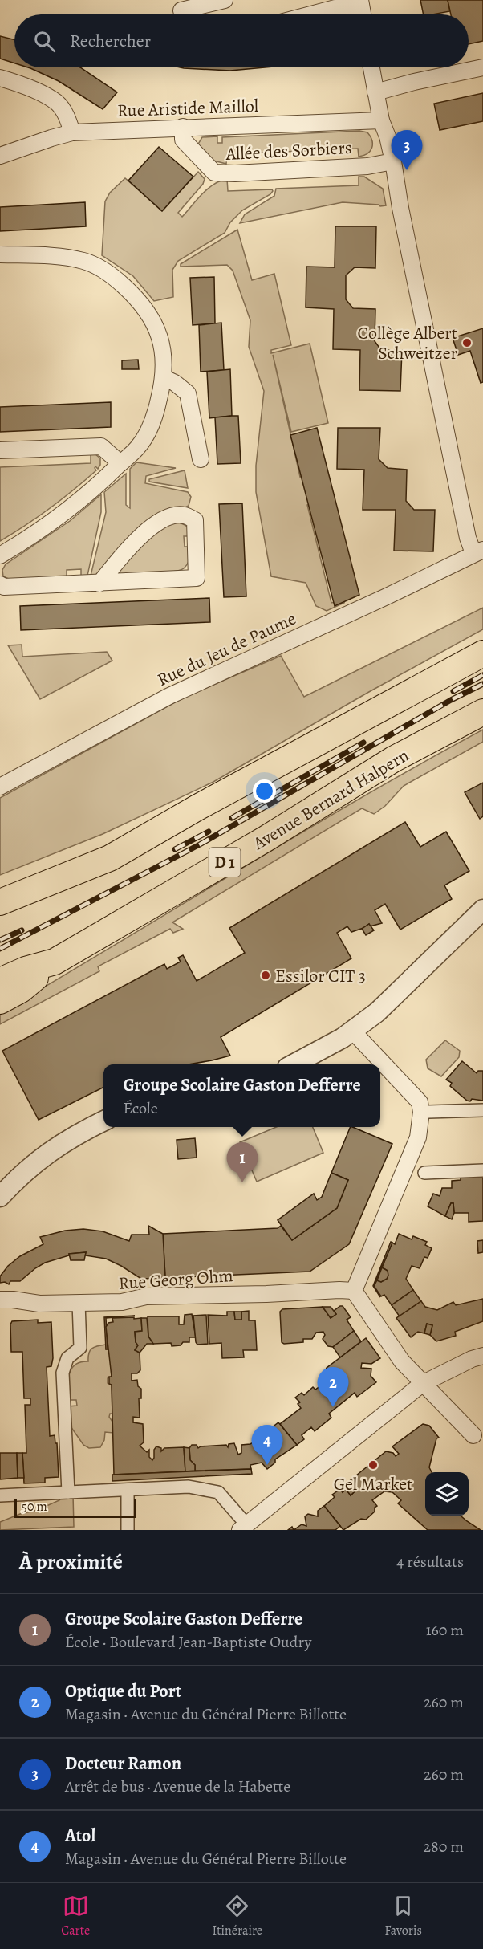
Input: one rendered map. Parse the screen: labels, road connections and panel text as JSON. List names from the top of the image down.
{
  "streets": {
    "highway": ["Avenue Bernard Halpern", "D 1"],
    "street": [
      "Rue Aristide Maillol",
      "Allée des Sorbiers",
      "Rue du Jeu de Paume",
      "Rue Georg Ohm"
    ]
  },
  "crossings": [
    ["Rue Aristide Maillol", "Allée des Sorbiers"]
  ],
  "places": ["Collège Albert Schweitzer", "Essilor CIT 3", "Gel Market"],
  "scale_bar": "50 m",
  "page": {
    "search": "Rechercher",
    "pins": [
      "3",
      "1",
      "2",
      "4"
    ],
    "popup": ["Groupe Scolaire Gaston Defferre", "École"],
    "scale": "50 m",
    "heading": ["À proximité", "4 résultats"],
    "list": [
      {
        "mark": "1",
        "name": "Groupe Scolaire Gaston Defferre",
        "note": "École · Boulevard Jean-Baptiste Oudry",
        "value": "160 m"
      },
      {
        "mark": "2",
        "name": "Optique du Port",
        "note": "Magasin · Avenue du Général Pierre Billotte",
        "value": "260 m"
      },
      {
        "mark": "3",
        "name": "Docteur Ramon",
        "note": "Arrêt de bus · Avenue de la Habette",
        "value": "260 m"
      },
      {
        "mark": "4",
        "name": "Atol",
        "note": "Magasin · Avenue du Général Pierre Billotte",
        "value": "280 m"
      }
    ],
    "nav": ["Carte", "Itinéraire", "Favoris"]
  }
}
